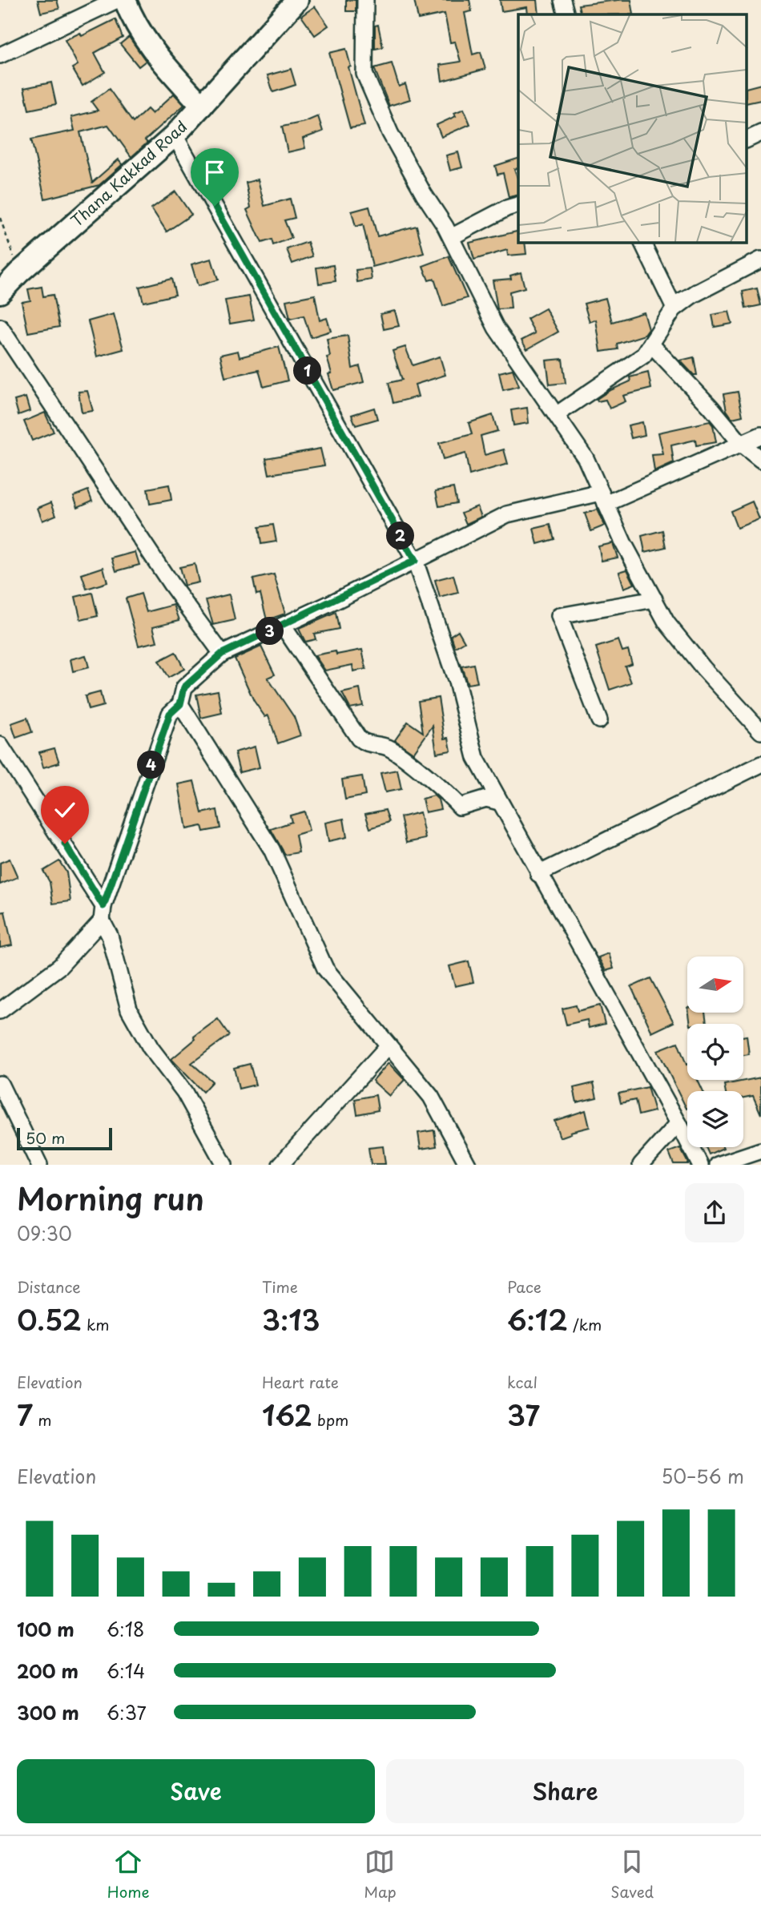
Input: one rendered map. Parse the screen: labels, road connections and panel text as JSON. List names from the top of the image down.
{
  "streets": {
    "main road": ["Thana Kakkad Road"]
  },
  "scale_bar": "50 m",
  "north": "right",
  "page": {
    "pins": [
      "1",
      "2",
      "3",
      "4"
    ],
    "scale": "50 m",
    "heading": ["Morning run", "09:30"],
    "stats": [
      ["Distance", "0.52 km"],
      ["Time", "3:13"],
      ["Pace", "6:12 /km"],
      ["Elevation", "7 m"],
      ["Heart rate", "162 bpm"],
      ["kcal", "37"]
    ],
    "chart": ["Elevation", "50–56 m"],
    "list": [
      {
        "name": "100 m",
        "note": "6:18"
      },
      {
        "name": "200 m",
        "note": "6:14"
      },
      {
        "name": "300 m",
        "note": "6:37"
      }
    ],
    "buttons": ["Save", "Share"],
    "tabs": ["Home", "Map", "Saved"]
  }
}
